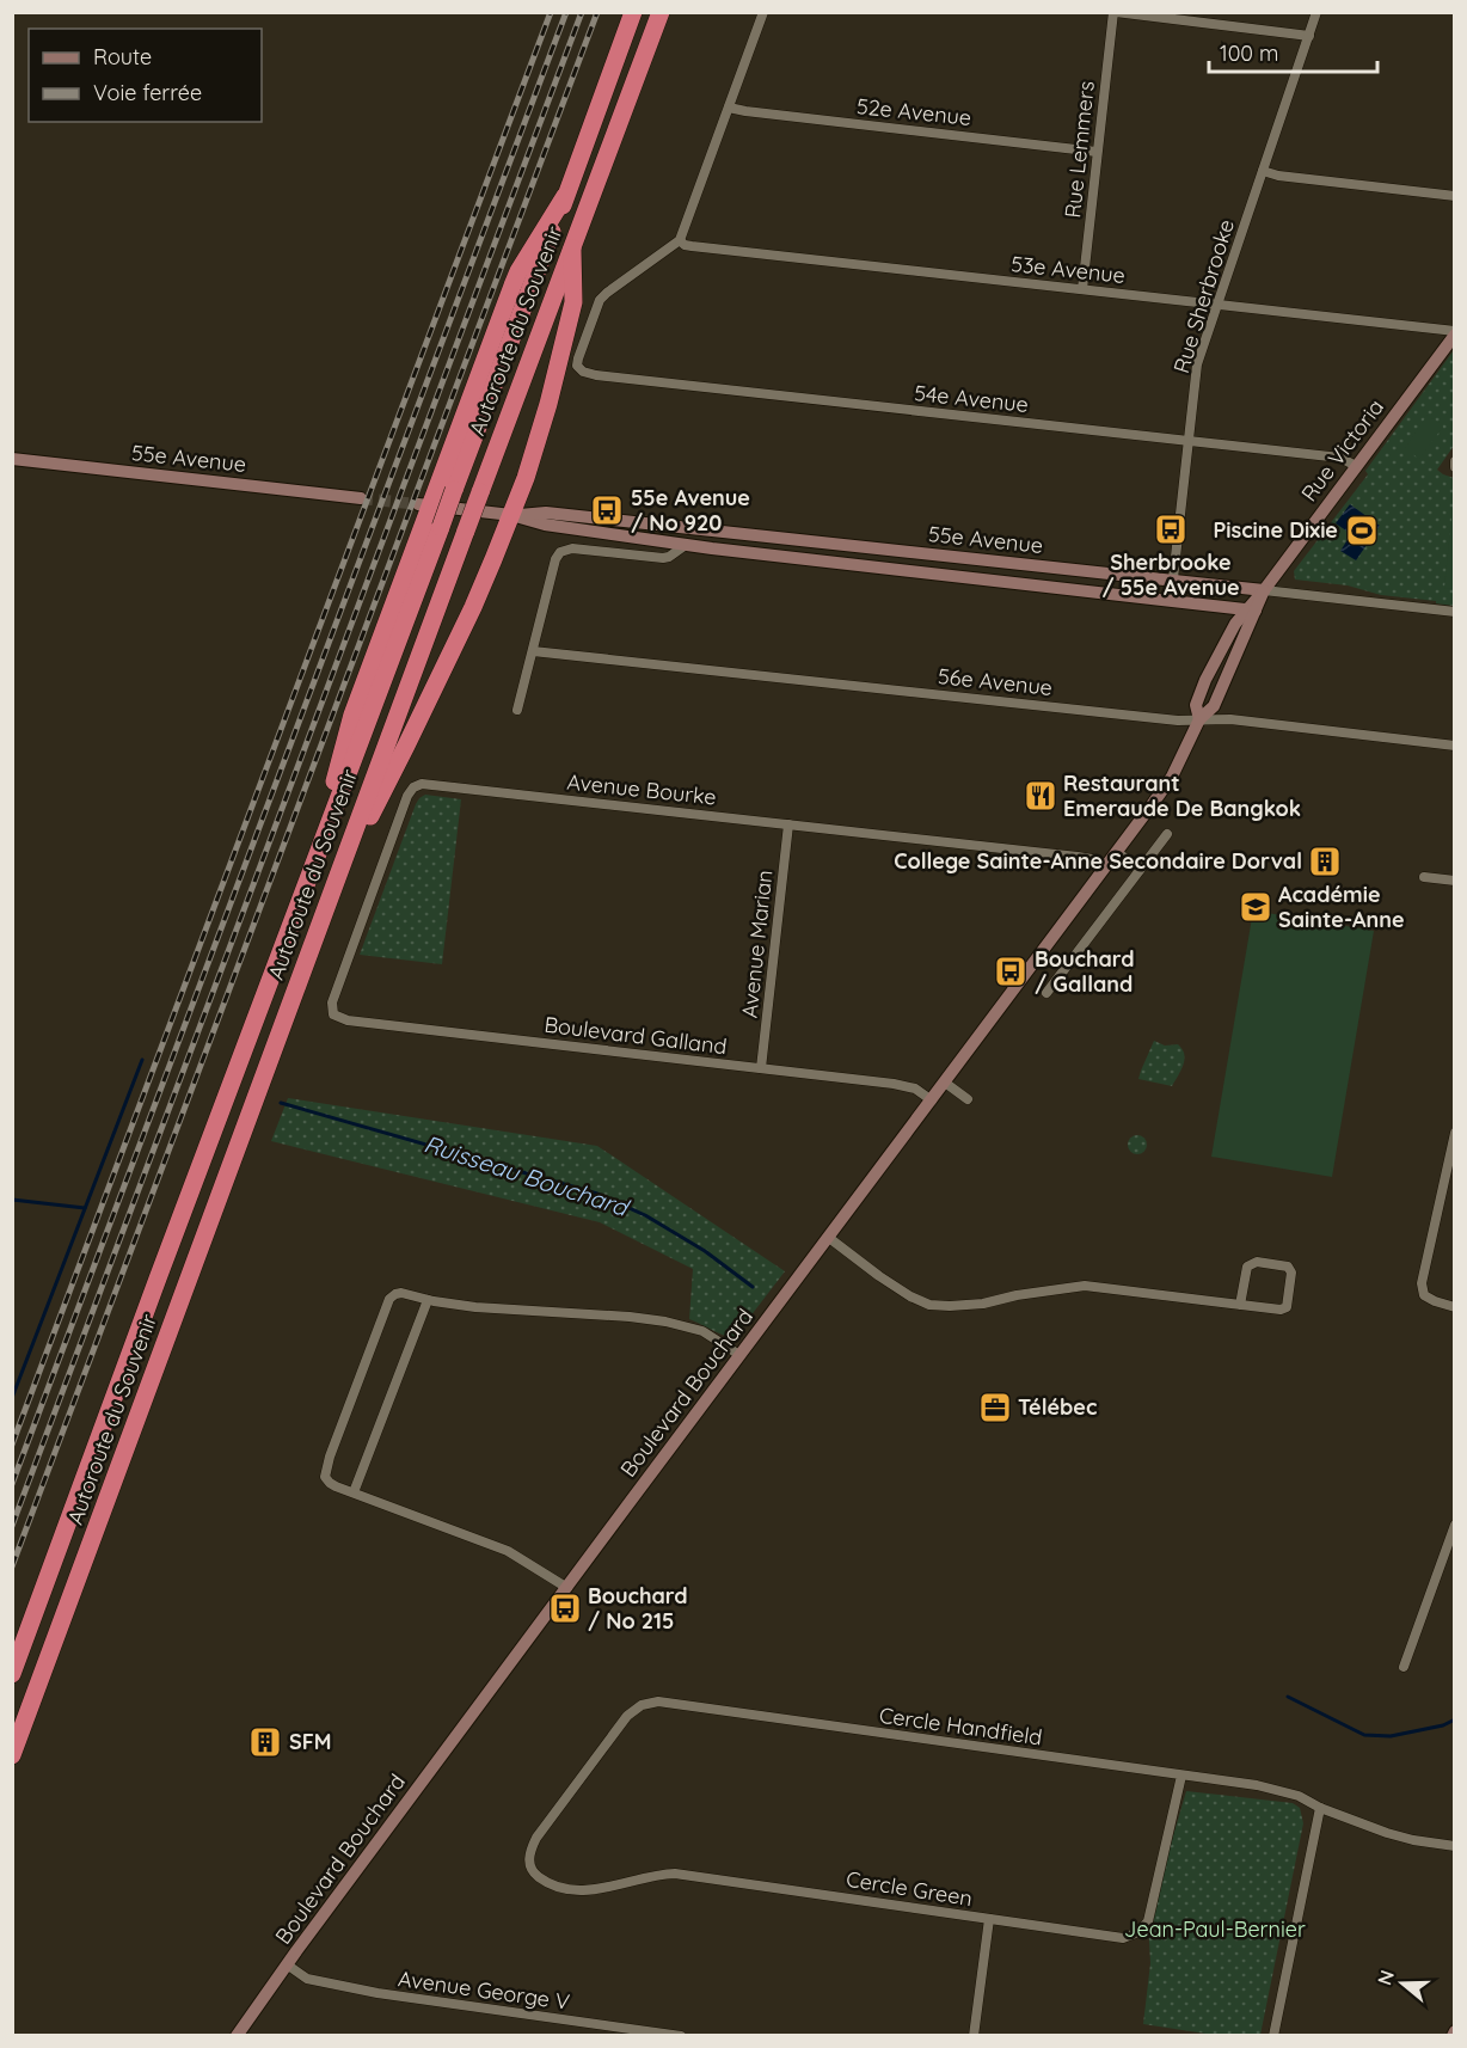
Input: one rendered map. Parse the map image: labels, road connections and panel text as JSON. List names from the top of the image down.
{
  "streets": {
    "highway": ["Autoroute du Souvenir"],
    "main road": ["Rue Victoria", "55e Avenue", "Boulevard Bouchard"],
    "street": [
      "52e Avenue",
      "Rue Lemmers",
      "53e Avenue",
      "Rue Sherbrooke",
      "54e Avenue",
      "56e Avenue",
      "Avenue Bourke",
      "Avenue Marian",
      "Boulevard Galland",
      "Cercle Handfield",
      "Cercle Green",
      "Avenue George V"
    ]
  },
  "crossings": [
    ["52e Avenue", "Rue Lemmers"],
    ["Rue Lemmers", "53e Avenue"],
    ["53e Avenue", "Rue Sherbrooke"],
    ["53e Avenue", "54e Avenue"],
    ["53e Avenue", "Rue Victoria"],
    ["Rue Sherbrooke", "54e Avenue"],
    ["Rue Sherbrooke", "55e Avenue"],
    ["54e Avenue", "Rue Victoria"],
    ["Rue Victoria", "55e Avenue"],
    ["Rue Victoria", "56e Avenue"],
    ["Rue Victoria", "Boulevard Bouchard"],
    ["55e Avenue", "56e Avenue"],
    ["Avenue Bourke", "Avenue Marian"],
    ["Avenue Bourke", "Boulevard Galland"],
    ["Avenue Bourke", "Boulevard Bouchard"],
    ["Avenue Marian", "Boulevard Galland"],
    ["Boulevard Galland", "Boulevard Bouchard"],
    ["Boulevard Bouchard", "Avenue George V"],
    ["Cercle Handfield", "Cercle Green"]
  ],
  "water": ["Ruisseau Bouchard"],
  "parks": ["Jean-Paul-Bernier"],
  "places": {
    "bus stop": [
      "55e Avenue / No 920",
      "Sherbrooke / 55e Avenue",
      "Bouchard / Galland",
      "Bouchard / No 215"
    ],
    "sports": ["Piscine Dixie"],
    "restaurant": ["Restaurant Emeraude De Bangkok"],
    "building": ["College Sainte-Anne Secondaire Dorval", "SFM"],
    "school or university": ["Académie Sainte-Anne"],
    "office": ["Télébec"]
  },
  "legend": ["Route", "Voie ferrée"],
  "scale_bar": "100 m",
  "north": "left"
}
